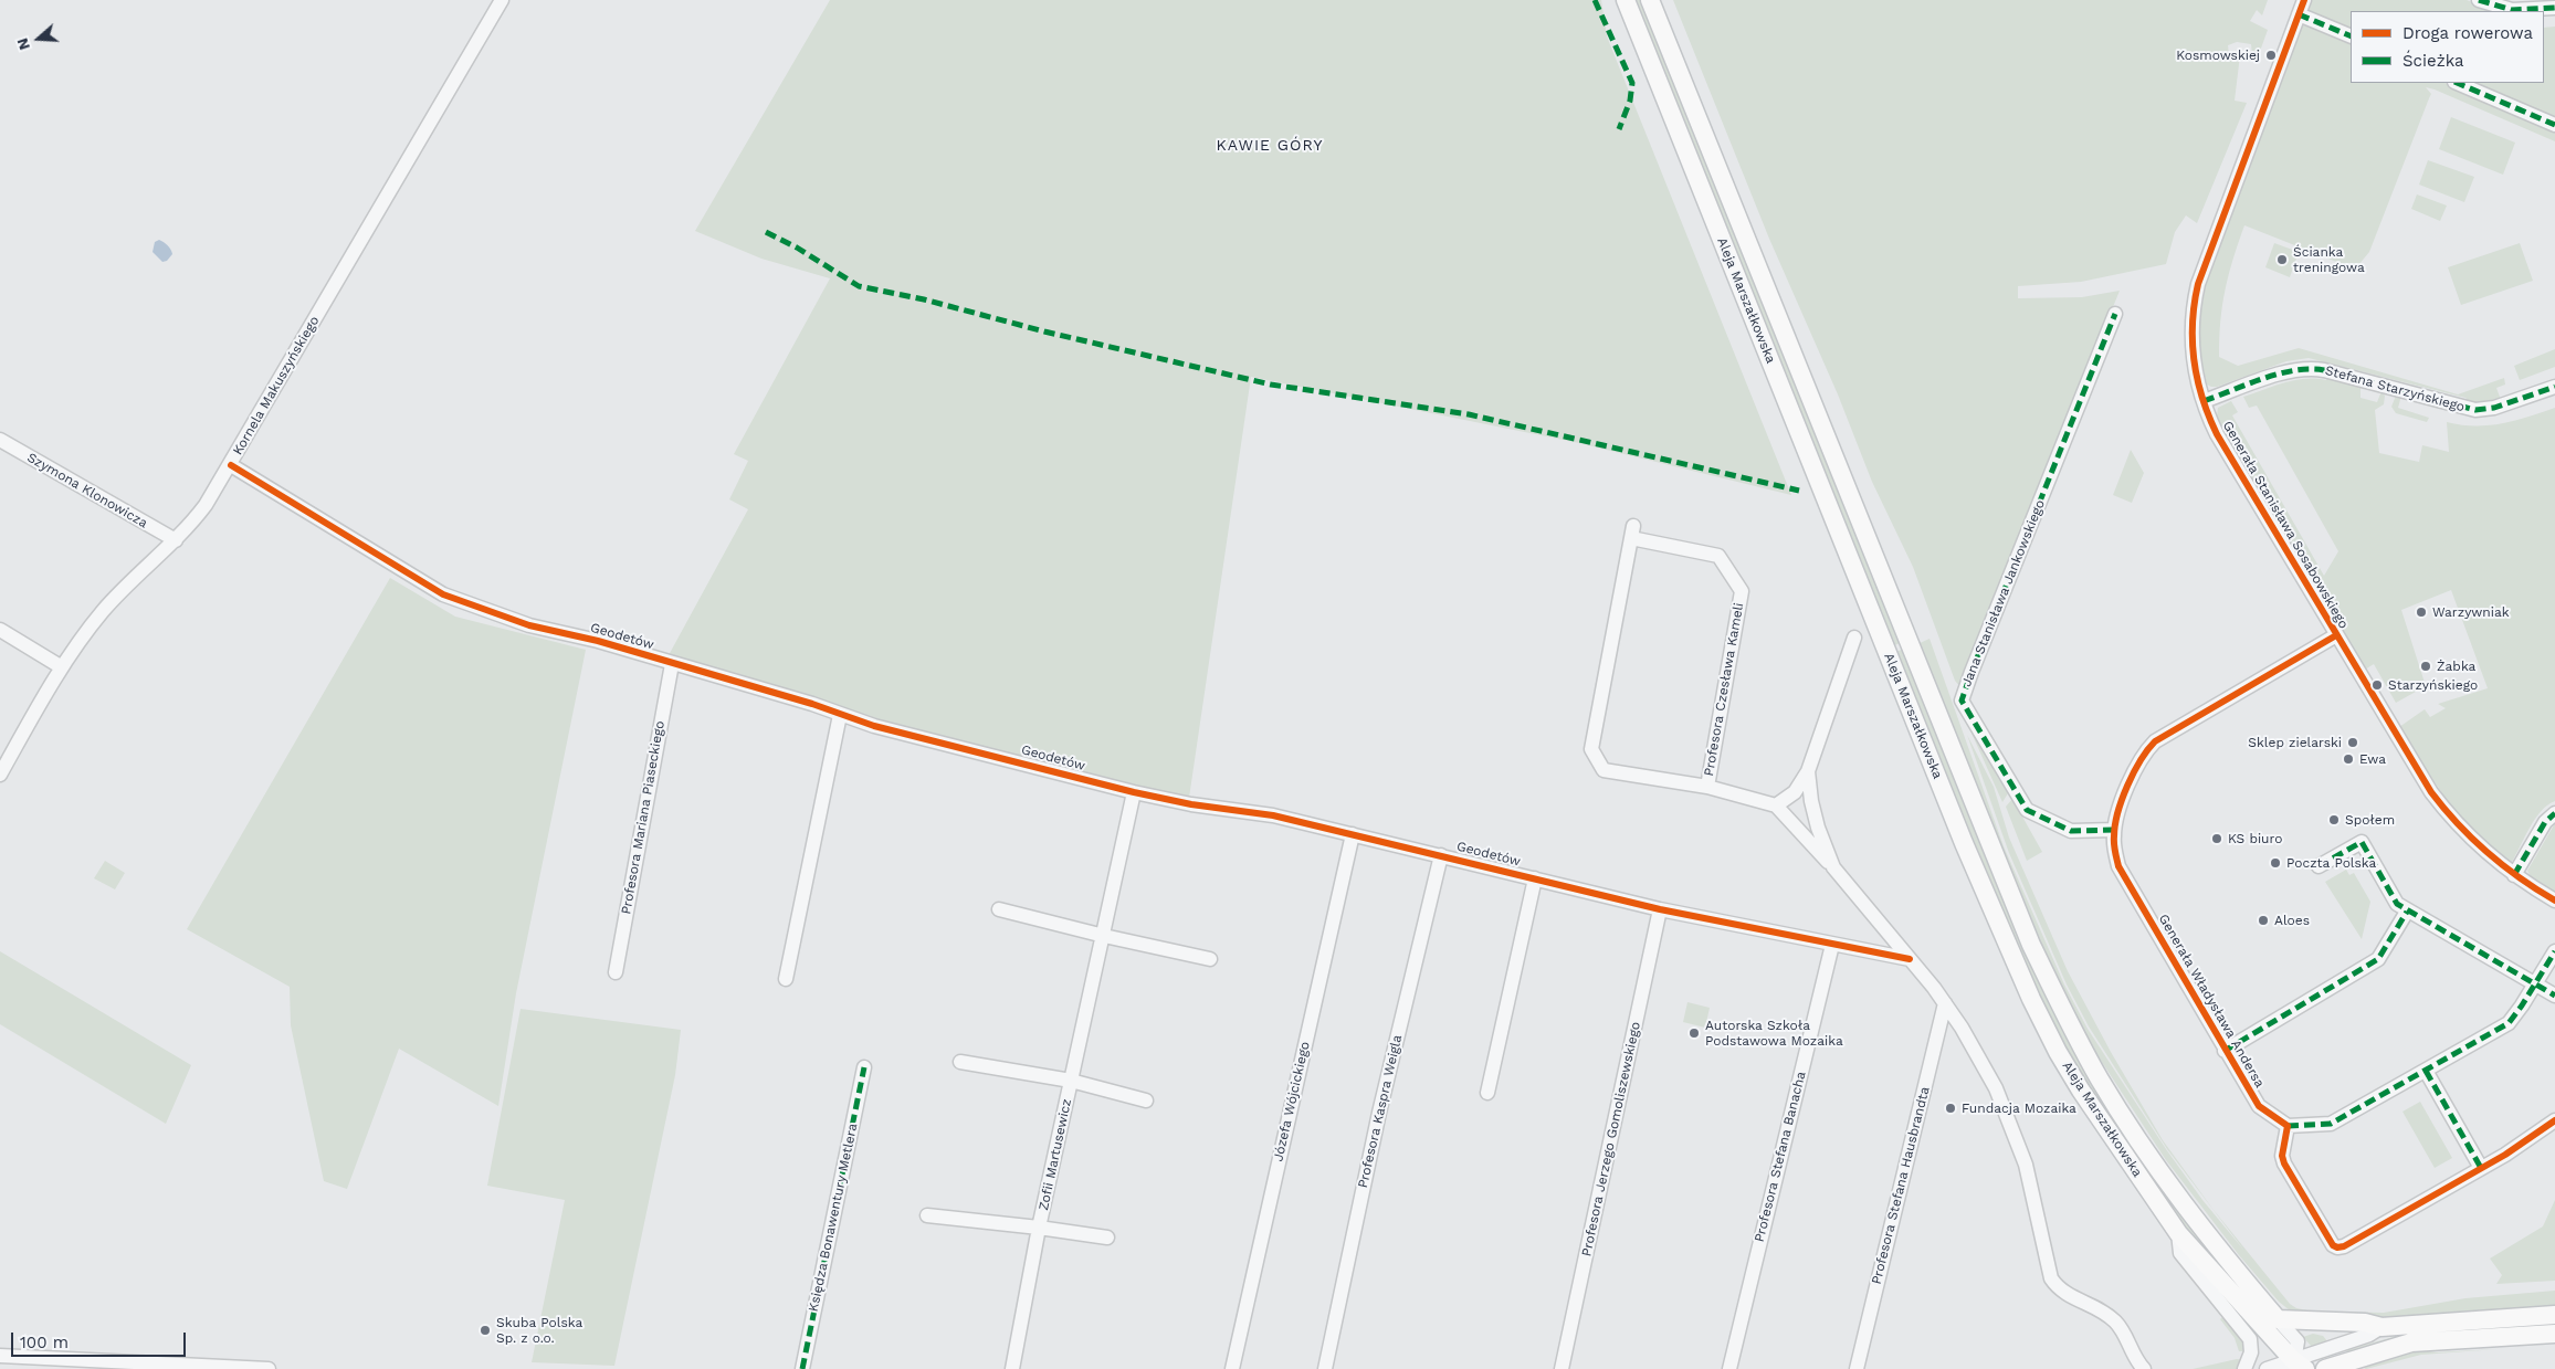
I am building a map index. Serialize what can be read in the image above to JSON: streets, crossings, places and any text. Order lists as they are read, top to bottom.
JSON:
{
  "streets": {
    "main road": ["Aleja Marszałkowska"],
    "street": [
      "Kornela Makuszyńskiego",
      "Stefana Starzyńskiego",
      "Szymona Klonowicza",
      "Generała Stanisława Sosabowskiego",
      "Jana Stanisława Jankowskiego",
      "Geodetów",
      "Profesora Czesława Kameli",
      "Profesora Mariana Piaseckiego",
      "Generała Władysława Andersa",
      "Józefa Wójcickiego",
      "Profesora Kaspra Weigla",
      "Profesora Jerzego Gomoliszewskiego",
      "Zofii Martusewicz",
      "Profesora Stefana Banacha",
      "Profesora Stefana Hausbrandta",
      "Księdza Bonawentury Metlera"
    ]
  },
  "crossings": [
    ["Kornela Makuszyńskiego", "Szymona Klonowicza"],
    ["Kornela Makuszyńskiego", "Geodetów"],
    ["Stefana Starzyńskiego", "Generała Stanisława Sosabowskiego"],
    ["Generała Stanisława Sosabowskiego", "Generała Władysława Andersa"],
    ["Jana Stanisława Jankowskiego", "Generała Władysława Andersa"],
    ["Geodetów", "Profesora Mariana Piaseckiego"],
    ["Geodetów", "Józefa Wójcickiego"],
    ["Geodetów", "Profesora Kaspra Weigla"],
    ["Geodetów", "Profesora Jerzego Gomoliszewskiego"],
    ["Geodetów", "Zofii Martusewicz"],
    ["Geodetów", "Profesora Stefana Banacha"]
  ],
  "districts": ["KAWIE GÓRY"],
  "places": [
    "Kosmowskiej",
    "Ścianka treningowa",
    "Warzywniak",
    "Żabka",
    "Starzyńskiego",
    "Sklep zielarski",
    "Ewa",
    "Społem",
    "KS biuro",
    "Poczta Polska",
    "Aloes",
    "Autorska Szkoła Podstawowa Mozaika",
    "Fundacja Mozaika",
    "Skuba Polska Sp. z o.o."
  ],
  "legend": ["Droga rowerowa", "Ścieżka"],
  "scale_bar": "100 m",
  "north": "left"
}
